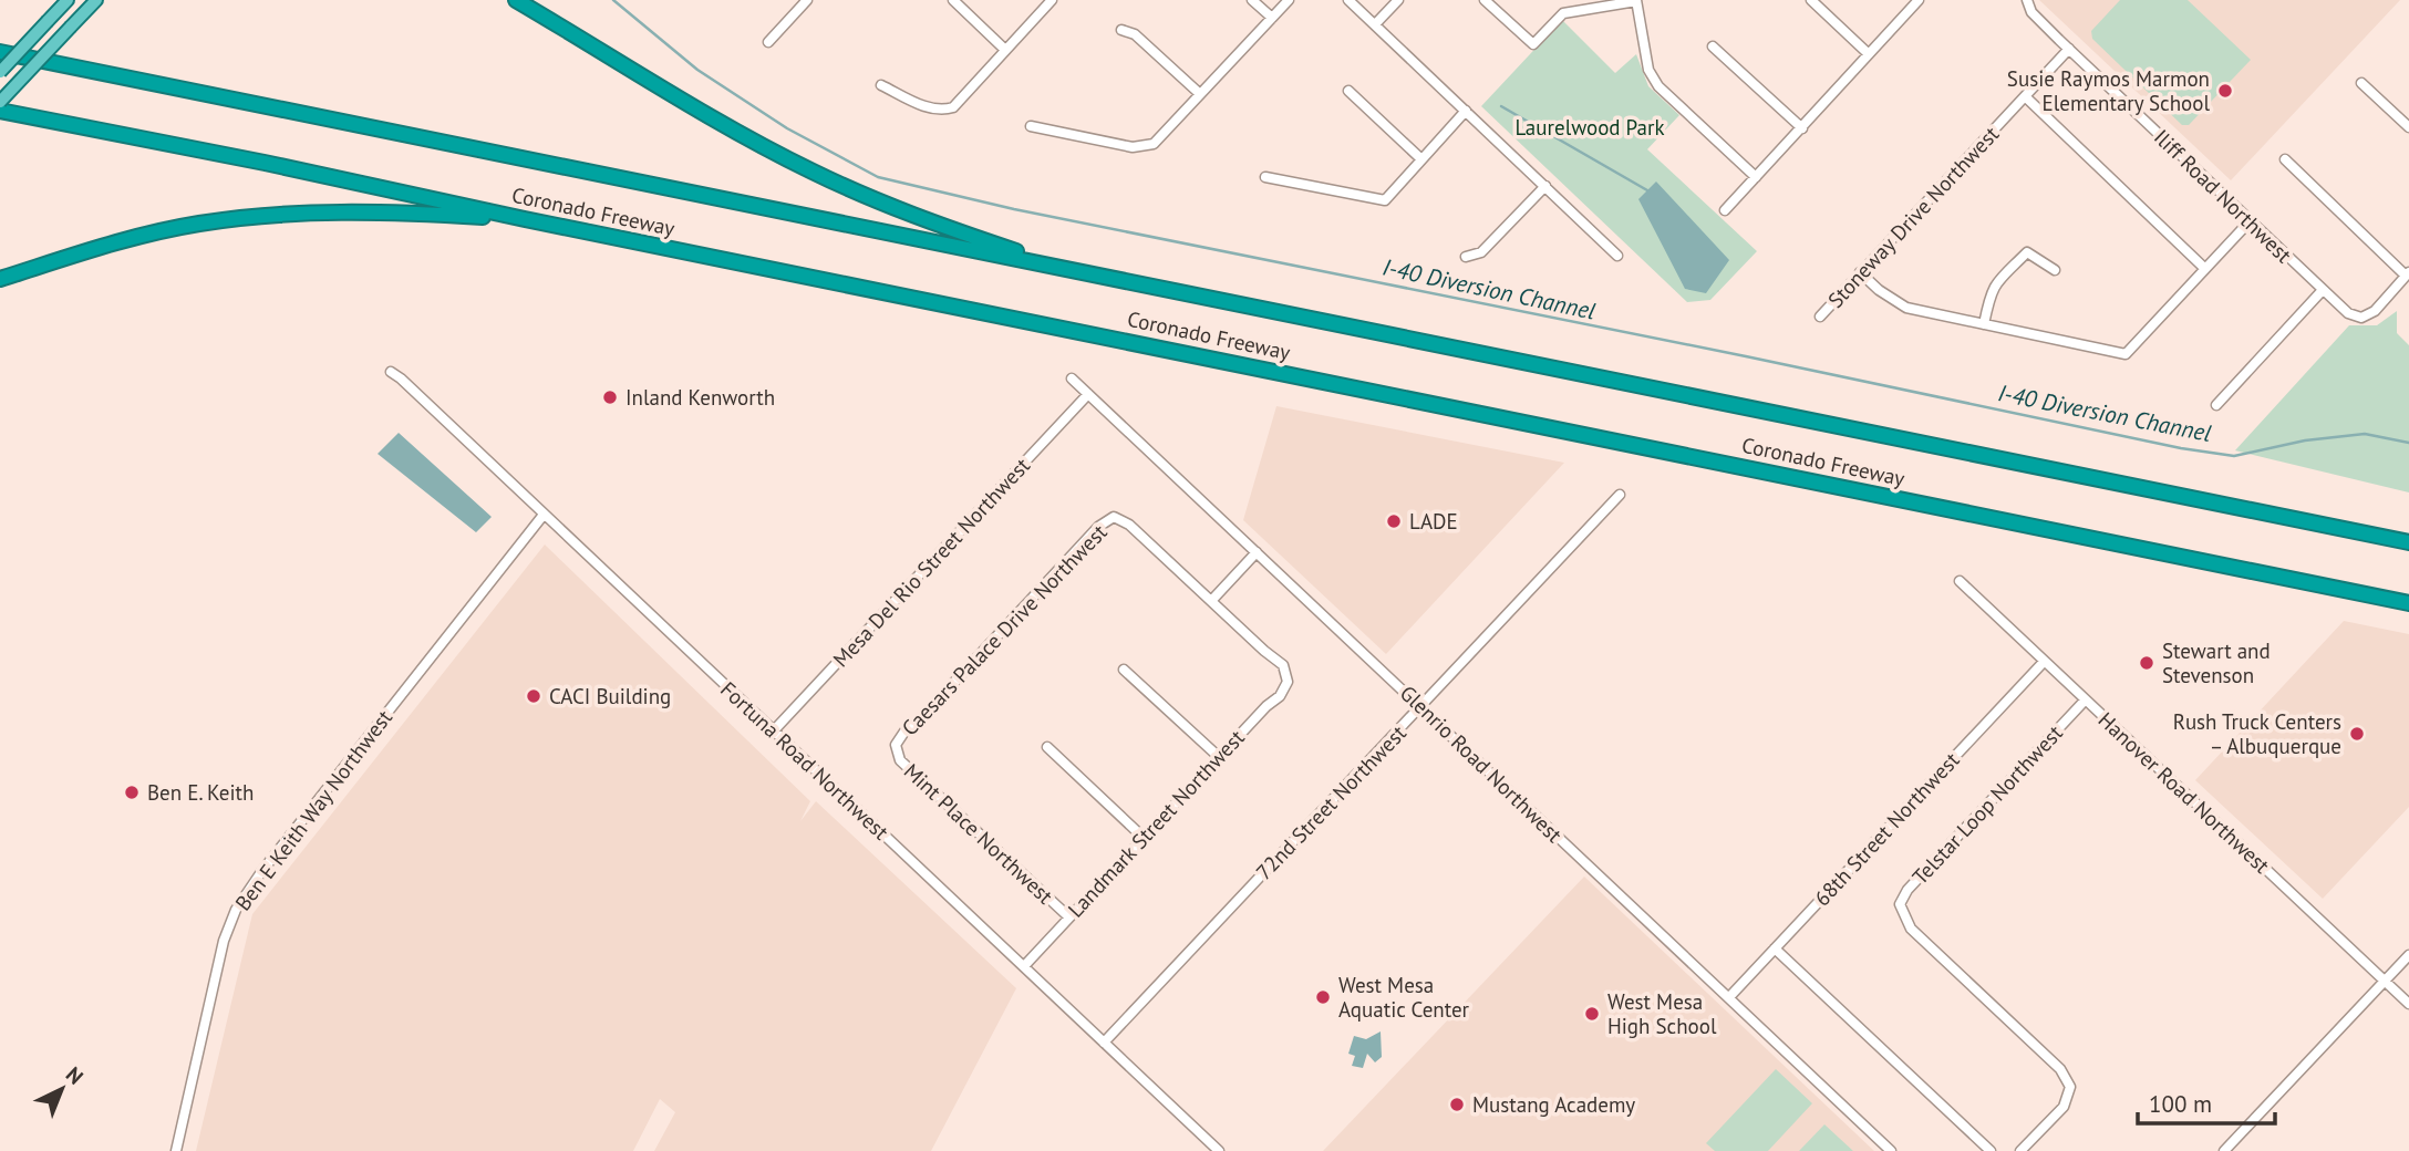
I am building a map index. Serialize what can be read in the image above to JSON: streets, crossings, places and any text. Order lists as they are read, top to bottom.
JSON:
{
  "streets": {
    "highway": ["Coronado Freeway"],
    "street": [
      "Iliff Road Northwest",
      "Stoneway Drive Northwest",
      "Mesa Del Rio Street Northwest",
      "Caesars Palace Drive Northwest",
      "Fortuna Road Northwest",
      "Glenrio Road Northwest",
      "Hanover Road Northwest",
      "72nd Street Northwest",
      "Telstar Loop Northwest",
      "Ben E Keith Way Northwest",
      "Landmark Street Northwest",
      "68th Street Northwest",
      "Mint Place Northwest"
    ]
  },
  "crossings": [
    ["Iliff Road Northwest", "Stoneway Drive Northwest"],
    ["Mesa Del Rio Street Northwest", "Fortuna Road Northwest"],
    ["Mesa Del Rio Street Northwest", "Glenrio Road Northwest"],
    ["Caesars Palace Drive Northwest", "Landmark Street Northwest"],
    ["Caesars Palace Drive Northwest", "Mint Place Northwest"],
    ["Fortuna Road Northwest", "72nd Street Northwest"],
    ["Fortuna Road Northwest", "Ben E Keith Way Northwest"],
    ["Fortuna Road Northwest", "Landmark Street Northwest"],
    ["Glenrio Road Northwest", "72nd Street Northwest"],
    ["Glenrio Road Northwest", "68th Street Northwest"],
    ["Hanover Road Northwest", "Telstar Loop Northwest"],
    ["Hanover Road Northwest", "68th Street Northwest"],
    ["Landmark Street Northwest", "Mint Place Northwest"]
  ],
  "water": ["I-40 Diversion Channel"],
  "parks": ["Laurelwood Park"],
  "places": [
    "Susie Raymos Marmon Elementary School",
    "Inland Kenworth",
    "LADE",
    "Stewart and Stevenson",
    "CACI Building",
    "Rush Truck Centers – Albuquerque",
    "Ben E. Keith",
    "West Mesa Aquatic Center",
    "West Mesa High School",
    "Mustang Academy"
  ],
  "scale_bar": "100 m",
  "north": "top right"
}
